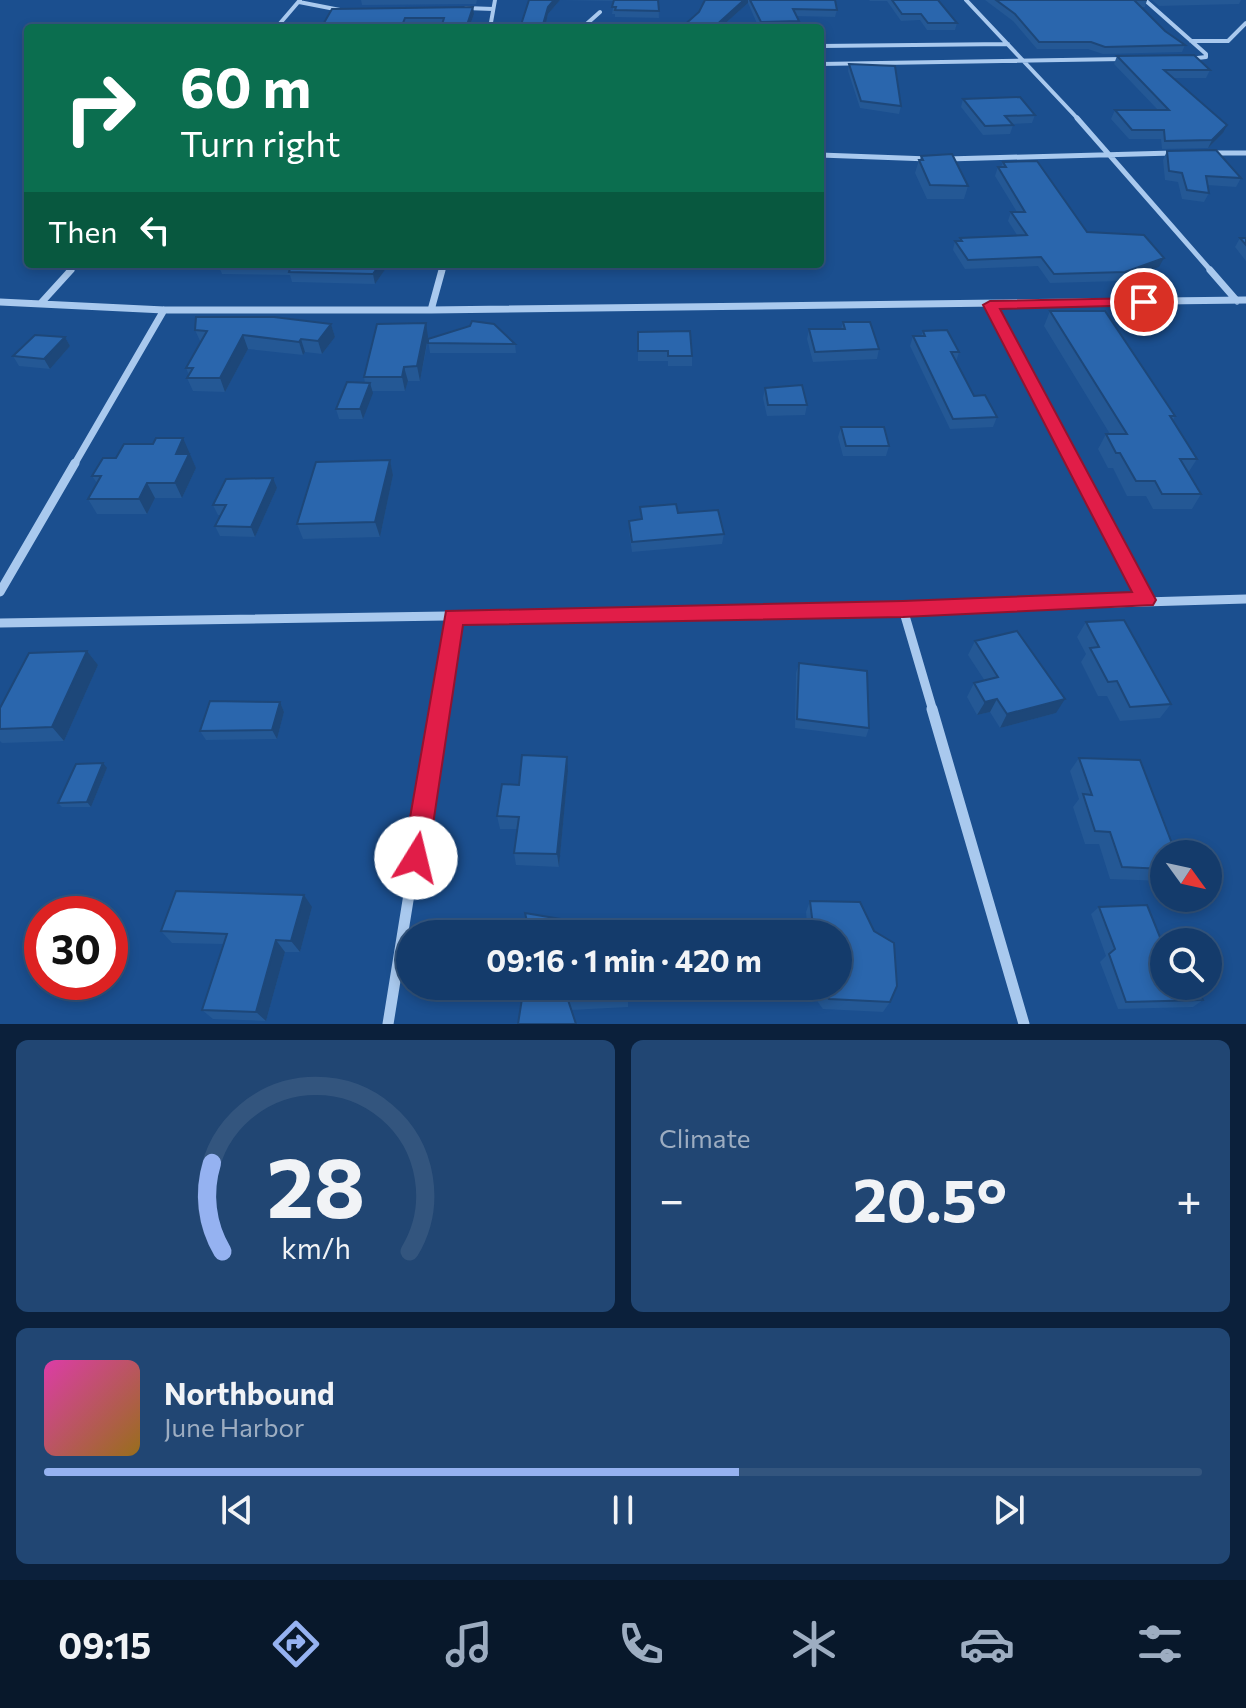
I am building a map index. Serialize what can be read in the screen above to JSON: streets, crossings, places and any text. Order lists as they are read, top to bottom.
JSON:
{
  "north": "bottom right",
  "page": {
    "turn": ["60 m", "Turn right"],
    "then": "Then",
    "limit": "30",
    "trip": "09:16 · 1 min · 420 m",
    "tile": "Climate",
    "heat": ["−", "20.5°", "+"],
    "song": ["Northbound", "June Harbor"],
    "tabs": "09:15",
    "gauge": ["28", "km/h"]
  }
}
